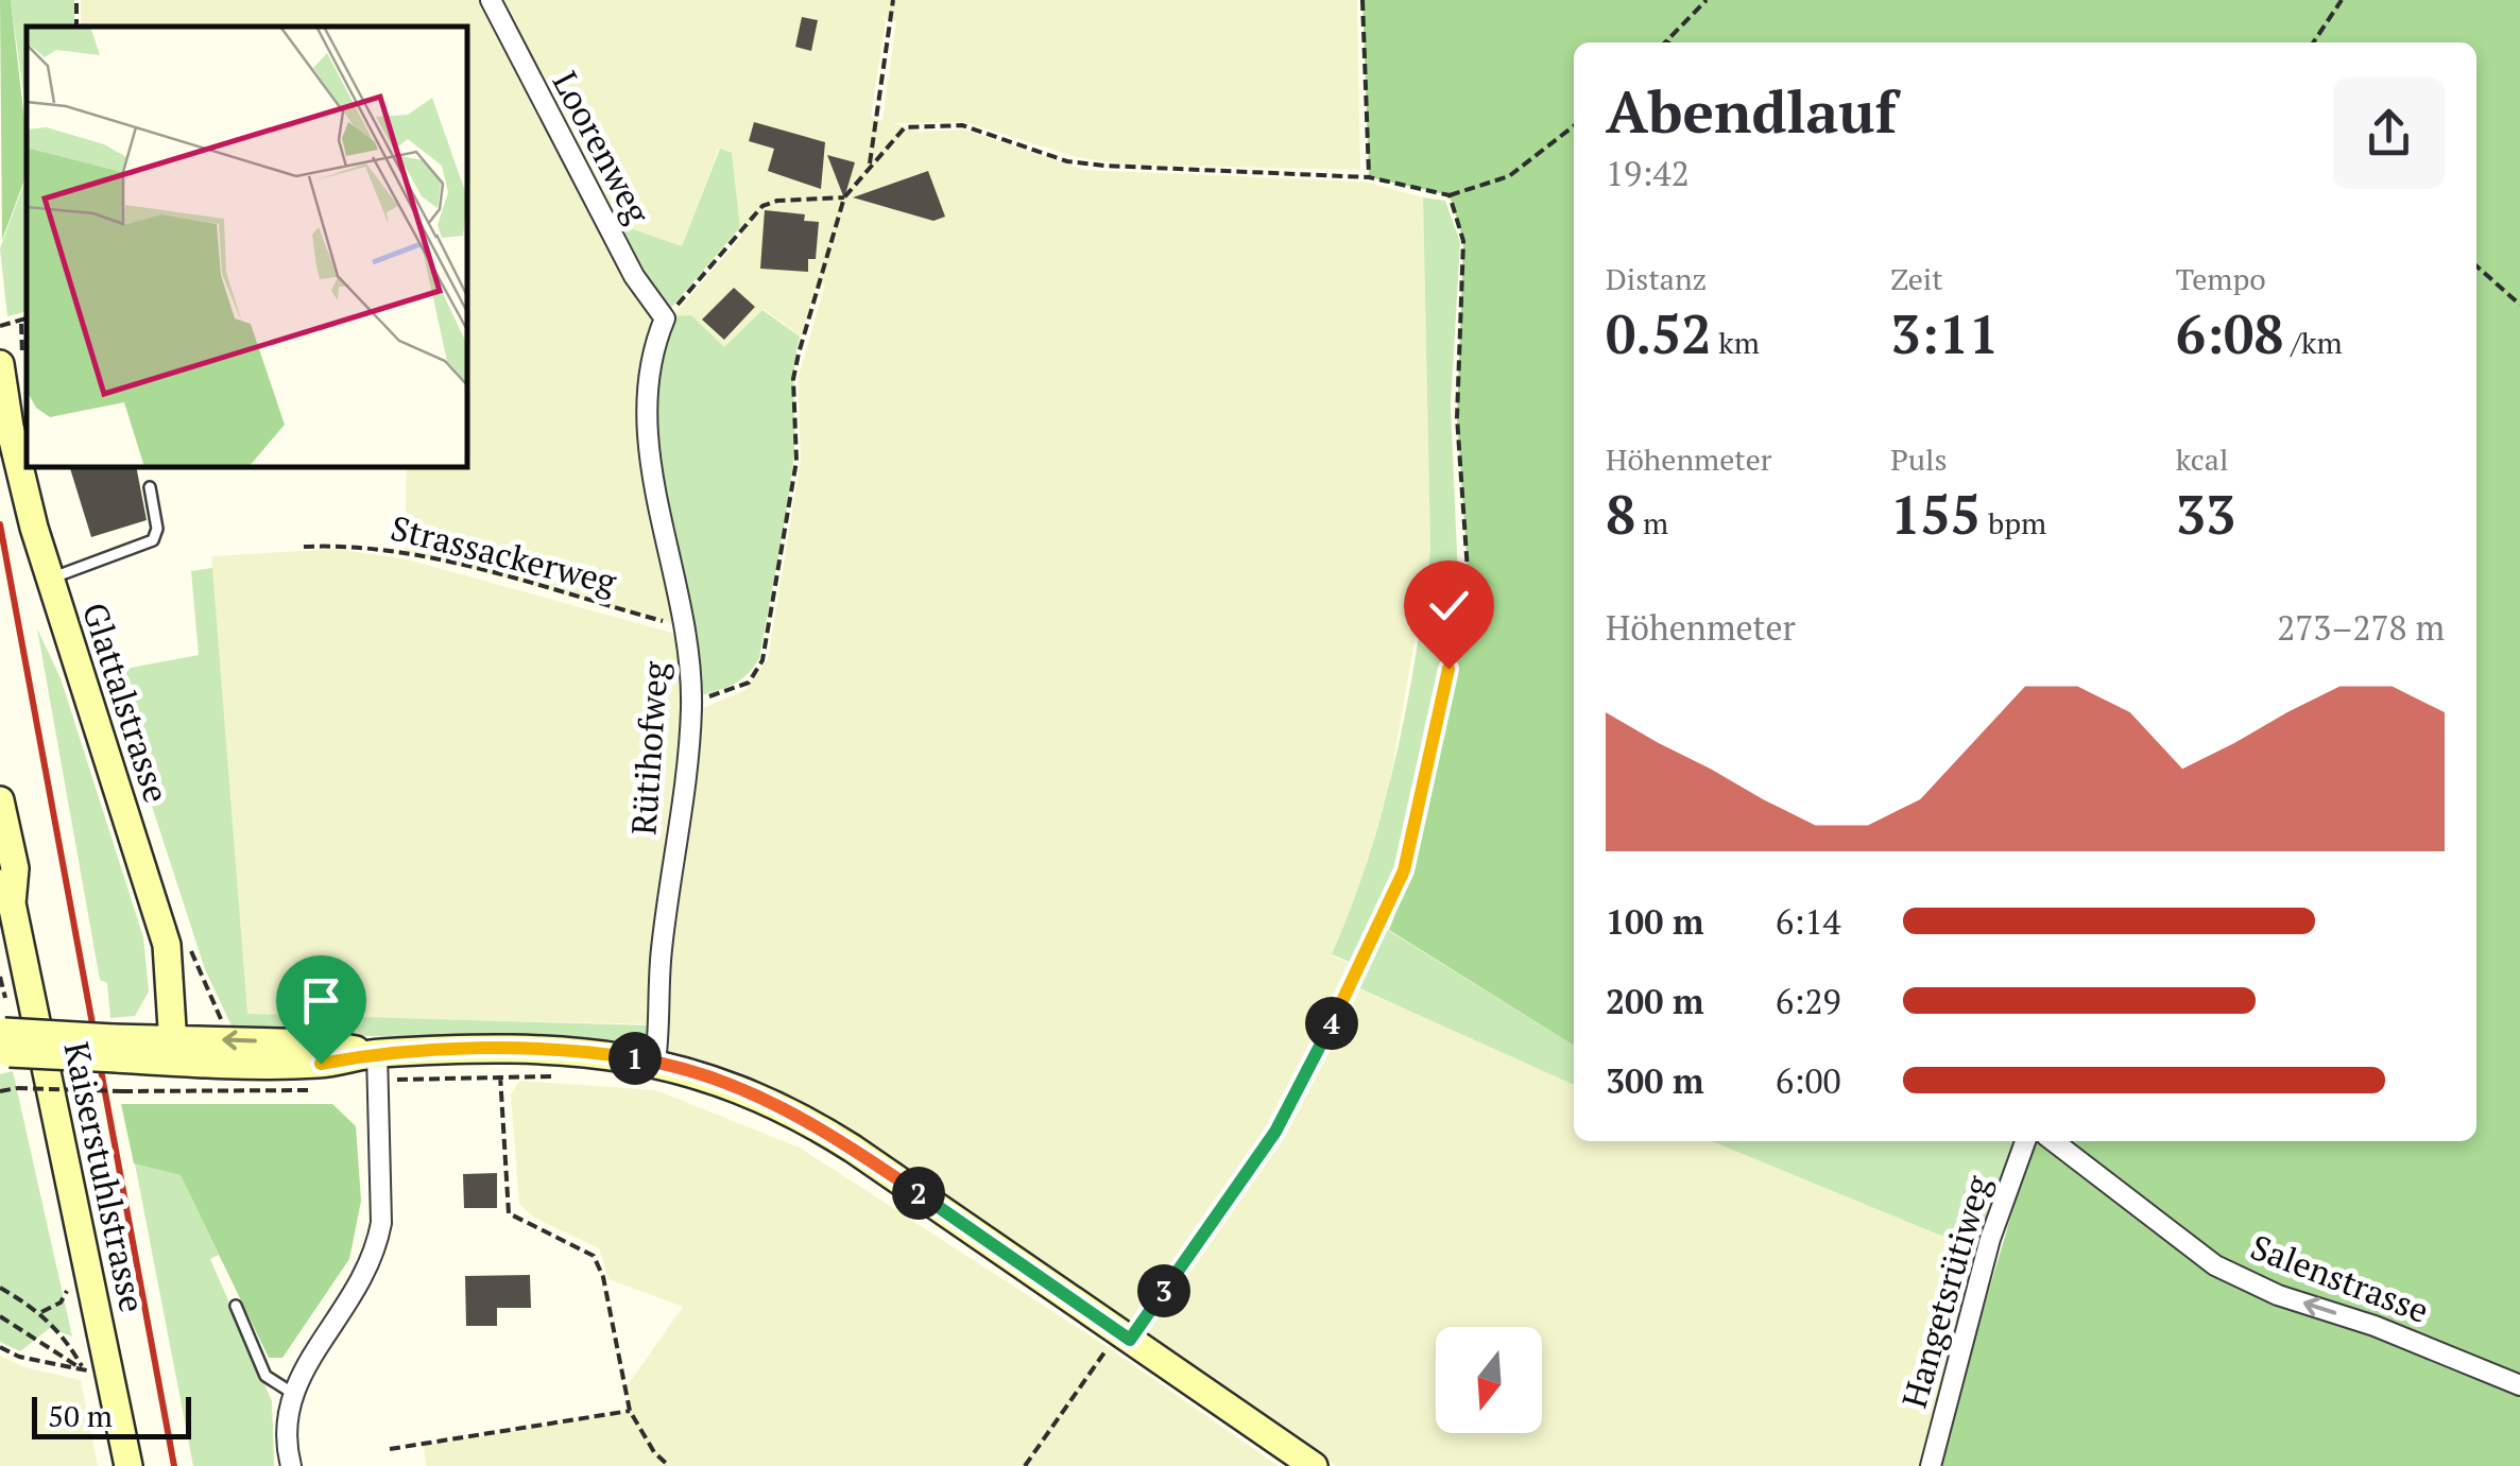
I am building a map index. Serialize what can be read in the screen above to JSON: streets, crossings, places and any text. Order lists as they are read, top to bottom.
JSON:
{
  "streets": {
    "street": [
      "Loorenweg",
      "Glattalstrasse",
      "Rütihofweg",
      "Kaiserstuhlstrasse",
      "Salenstrasse",
      "Hangetsrütiweg"
    ],
    "path": ["Strassackerweg"]
  },
  "crossings": [
    ["Loorenweg", "Rütihofweg"],
    ["Strassackerweg", "Rütihofweg"]
  ],
  "one_way": ["Salenstrasse"],
  "scale_bar": "50 m",
  "north": "bottom",
  "page": {
    "heading": ["Abendlauf", "19:42"],
    "stats": [
      ["Distanz", "0.52 km"],
      ["Zeit", "3:11"],
      ["Tempo", "6:08 /km"],
      ["Höhenmeter", "8 m"],
      ["Puls", "155 bpm"],
      ["kcal", "33"]
    ],
    "chart": ["Höhenmeter", "273–278 m"],
    "list": [
      {
        "name": "100 m",
        "note": "6:14"
      },
      {
        "name": "200 m",
        "note": "6:29"
      },
      {
        "name": "300 m",
        "note": "6:00"
      }
    ],
    "pins": [
      "4",
      "1",
      "2",
      "3"
    ],
    "scale": "50 m"
  }
}
